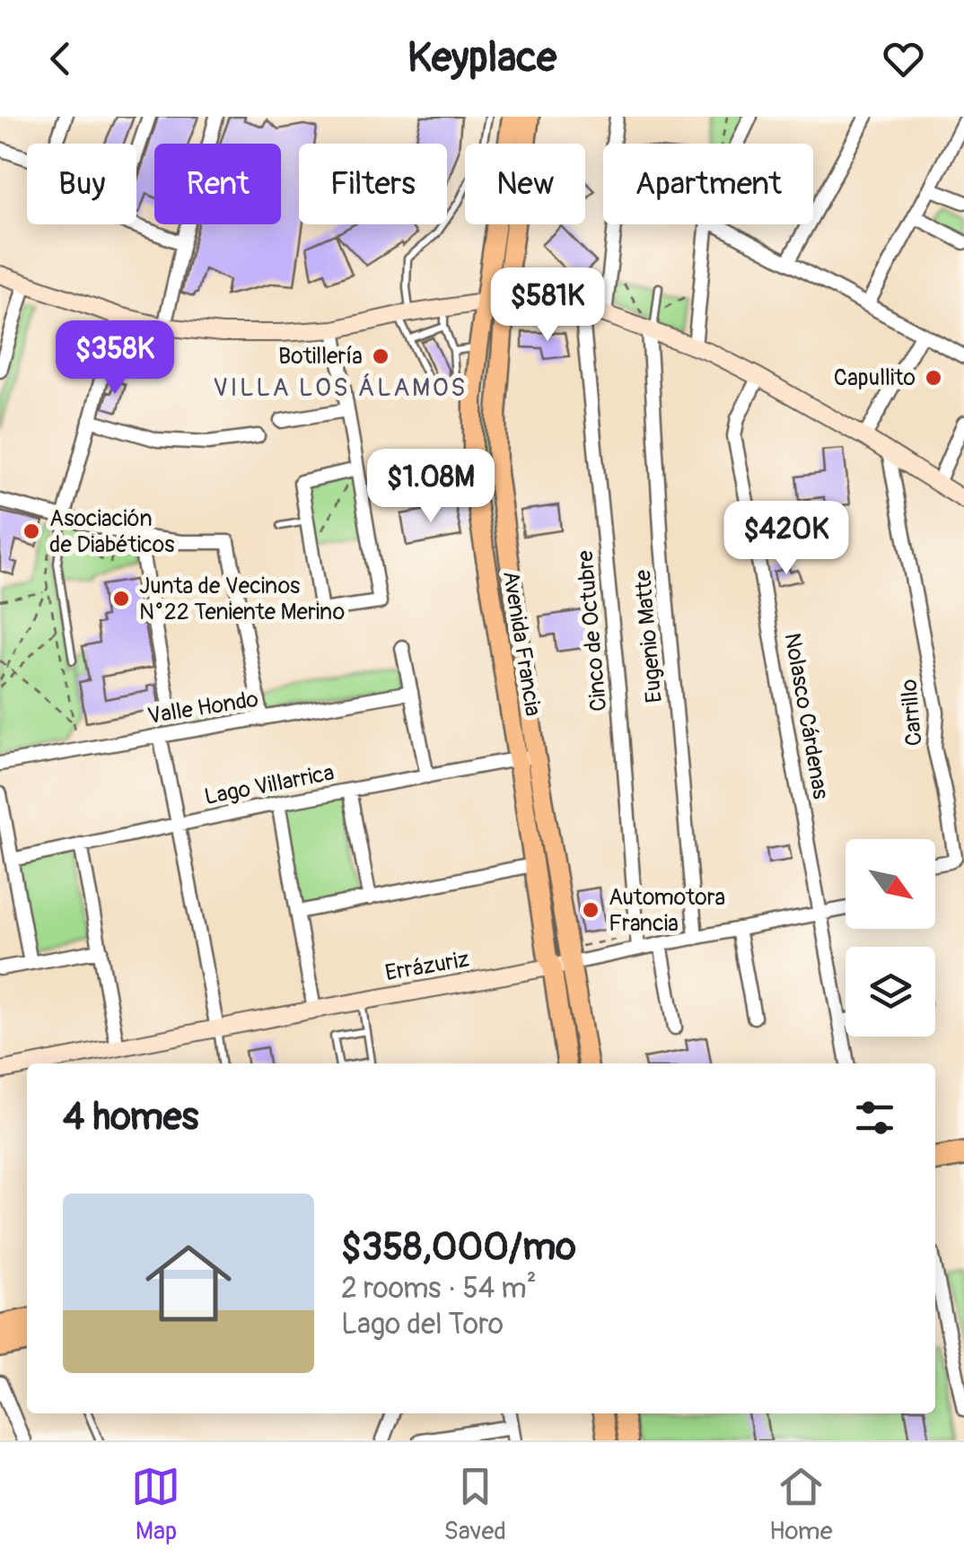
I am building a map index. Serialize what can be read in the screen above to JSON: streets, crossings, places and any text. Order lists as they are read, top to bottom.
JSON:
{
  "streets": {
    "main road": ["Avenida Francia", "Errázuriz"],
    "street": [
      "Cinco de Octubre",
      "Eugenio Matte",
      "Valle Hondo",
      "Carrillo",
      "Nolasco Cárdenas",
      "Lago Villarrica"
    ]
  },
  "crossings": [
    ["Cinco de Octubre", "Errázuriz"],
    ["Eugenio Matte", "Errázuriz"],
    ["Avenida Francia", "Lago Villarrica"],
    ["Avenida Francia", "Errázuriz"],
    ["Nolasco Cárdenas", "Errázuriz"]
  ],
  "districts": ["VILLA LOS ÁLAMOS"],
  "places": [
    "Botillería",
    "Capullito",
    "Asociación de Diabéticos",
    "Junta de Vecinos N°22 Teniente Merino",
    "Automotora Francia"
  ],
  "north": "bottom right",
  "page": {
    "header": "Keyplace",
    "chip": [
      "Buy",
      "Rent",
      "Filters",
      "New",
      "Apartment"
    ],
    "price": [
      "$581K",
      "$358K",
      "$1.08M",
      "$420K"
    ],
    "heading": "4 homes",
    "list": [
      {
        "name": "$358,000/mo",
        "note": "2 rooms · 54 m² · Lago del Toro"
      }
    ],
    "tabs": ["Map", "Saved", "Home"]
  }
}
